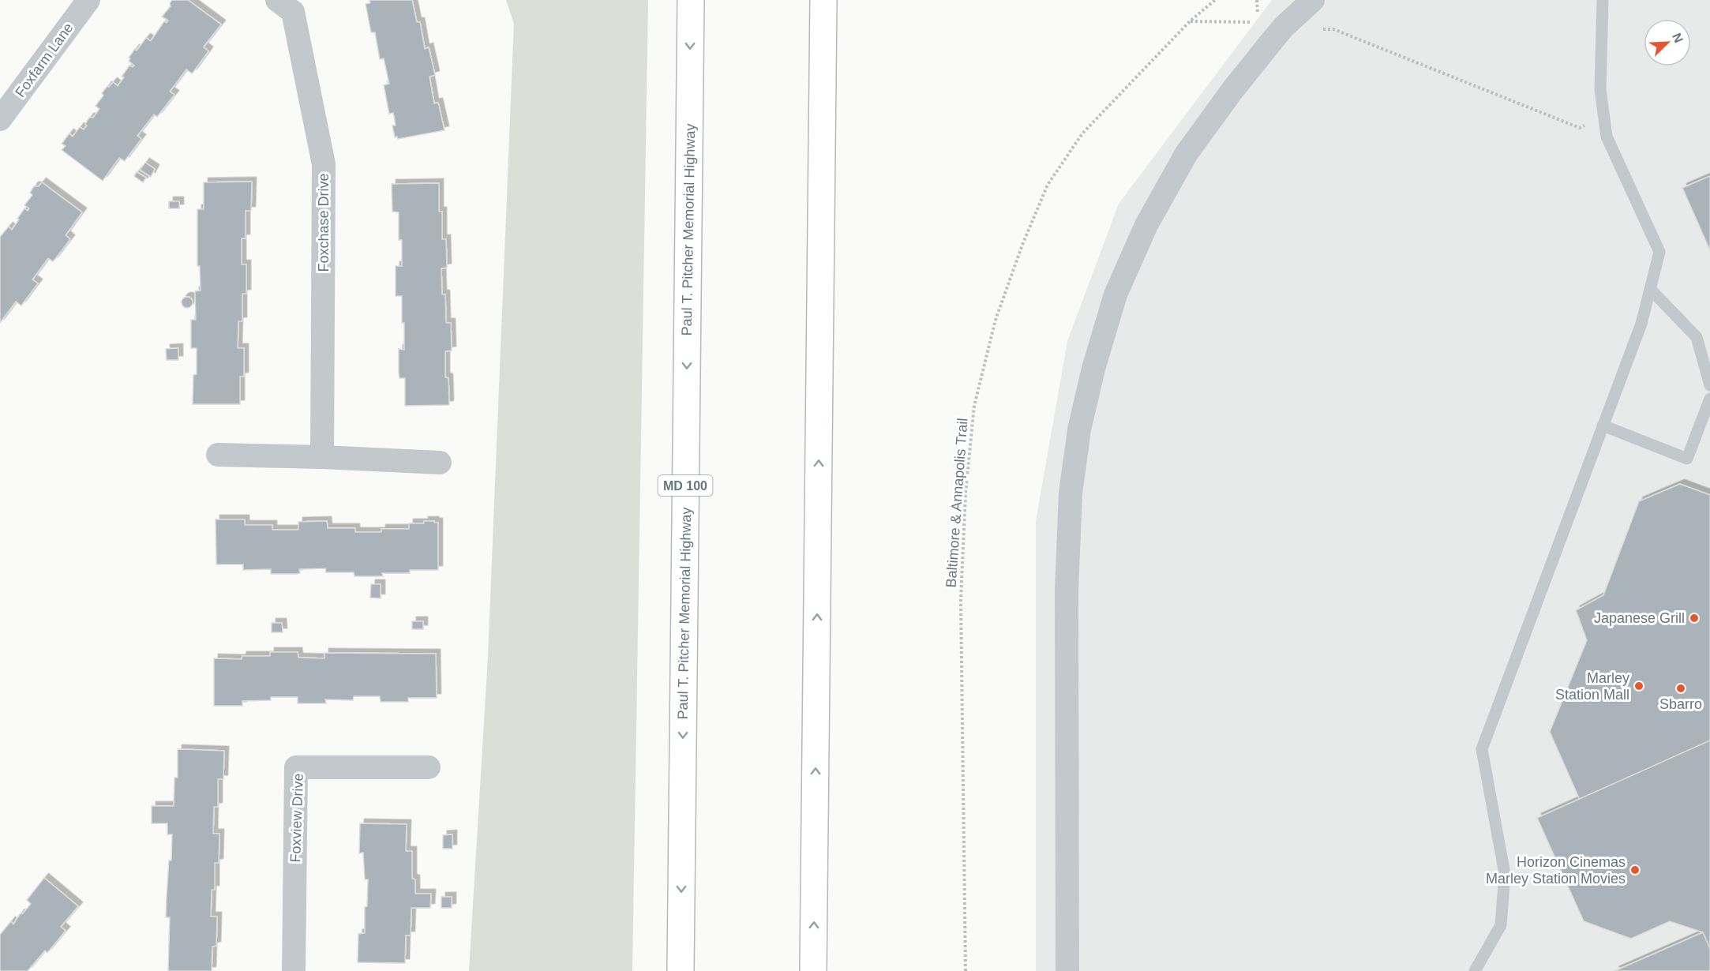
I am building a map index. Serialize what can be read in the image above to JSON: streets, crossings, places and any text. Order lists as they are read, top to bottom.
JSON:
{
  "streets": {
    "highway": ["Paul T. Pitcher Memorial Highway", "MD 100"],
    "street": ["Foxfarm Lane", "Foxchase Drive", "Foxview Drive"],
    "path": ["Baltimore & Annapolis Trail"]
  },
  "places": [
    "Japanese Grill",
    "Marley Station Mall",
    "Sbarro",
    "Horizon Cinemas Marley Station Movies"
  ],
  "north": "top right"
}
